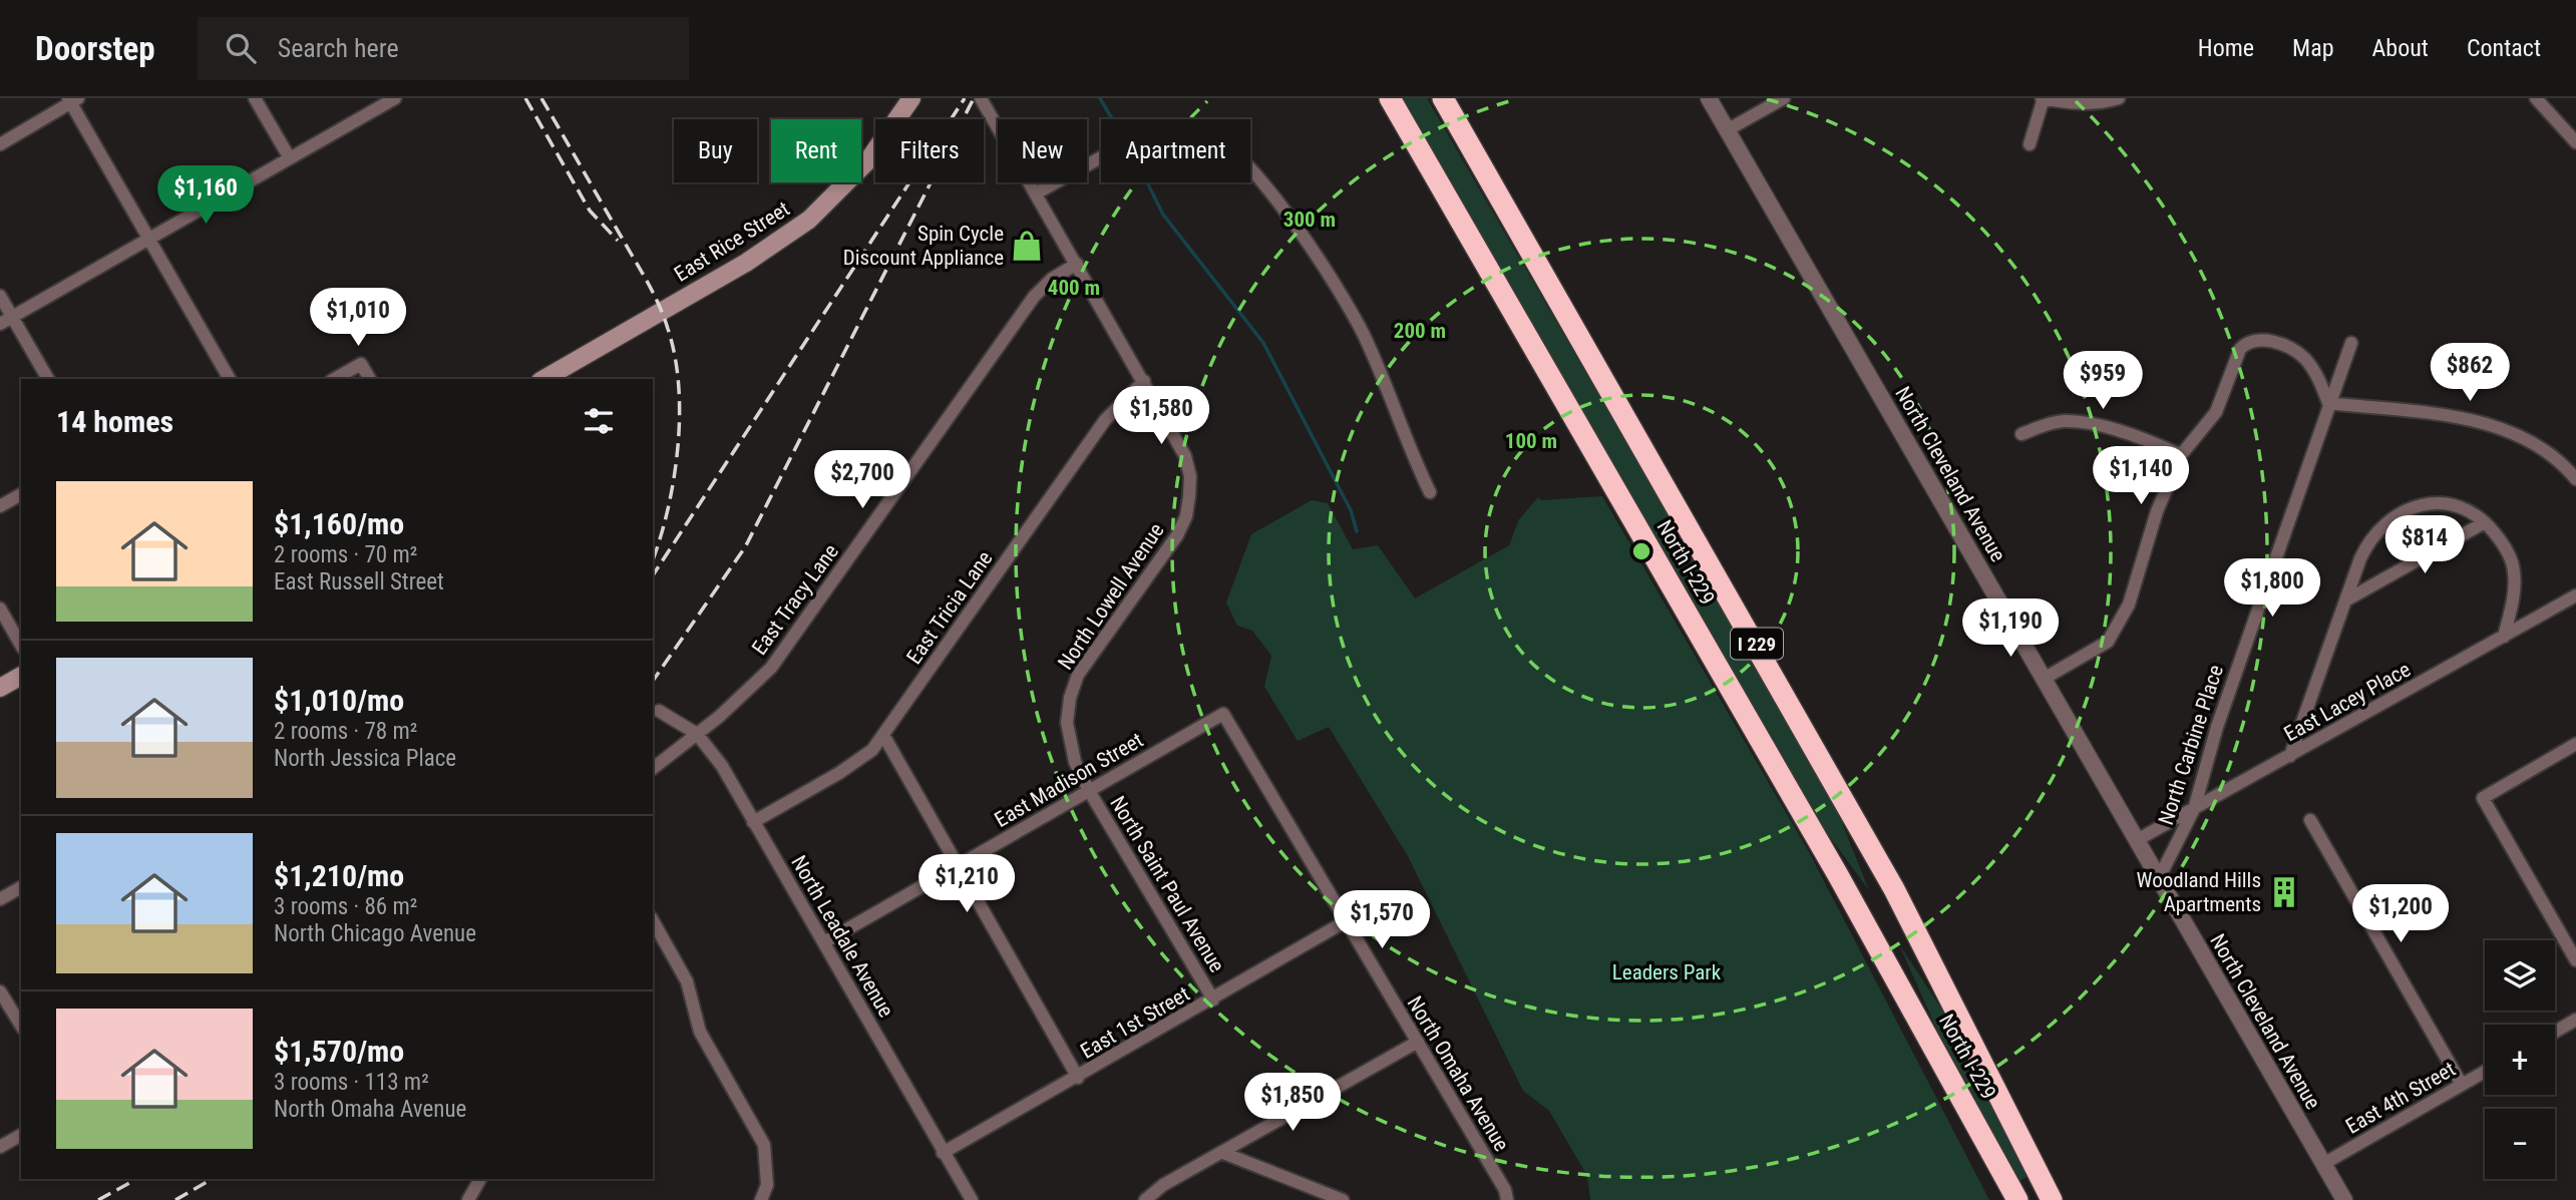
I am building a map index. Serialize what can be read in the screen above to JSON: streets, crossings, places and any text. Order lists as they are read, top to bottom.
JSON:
{
  "streets": {
    "highway": ["North I-229", "I 229"],
    "main road": ["East Rice Street"],
    "street": [
      "North Cleveland Avenue",
      "North Lowell Avenue",
      "East Tracy Lane",
      "East Tricia Lane",
      "East Lacey Place",
      "North Carbine Place",
      "East Madison Street",
      "North Saint Paul Avenue",
      "North Leadale Avenue",
      "East 1st Street",
      "North Omaha Avenue",
      "East 4th Street"
    ]
  },
  "crossings": [
    ["North Cleveland Avenue", "East Lacey Place"],
    ["North Cleveland Avenue", "North Carbine Place"],
    ["North Cleveland Avenue", "East 4th Street"],
    ["North Lowell Avenue", "East Tracy Lane"],
    ["North Lowell Avenue", "East Tricia Lane"],
    ["North Lowell Avenue", "East Madison Street"],
    ["North Lowell Avenue", "North Saint Paul Avenue"],
    ["East Tracy Lane", "North Leadale Avenue"],
    ["East Tricia Lane", "North Leadale Avenue"],
    ["East Lacey Place", "North Carbine Place"],
    ["East Madison Street", "North Saint Paul Avenue"],
    ["East Madison Street", "North Leadale Avenue"],
    ["East Madison Street", "North Omaha Avenue"],
    ["North Saint Paul Avenue", "East 1st Street"],
    ["North Leadale Avenue", "East 1st Street"],
    ["East 1st Street", "North Omaha Avenue"]
  ],
  "parks": ["Leaders Park"],
  "places": {
    "shop": ["Spin Cycle Discount Appliance"],
    "building": ["Woodland Hills Apartments"]
  },
  "page": {
    "header": "Doorstep",
    "search": "Search here",
    "nav": [
      "Home",
      "Map",
      "About",
      "Contact"
    ],
    "chip": [
      "Buy",
      "Rent",
      "Filters",
      "New",
      "Apartment"
    ],
    "price": [
      "$1,160",
      "$1,010",
      "$862",
      "$959",
      "$1,580",
      "$1,140",
      "$2,700",
      "$814",
      "$1,800",
      "$1,190",
      "$1,210",
      "$1,200",
      "$1,570",
      "$1,850"
    ],
    "heading": "14 homes",
    "list": [
      {
        "name": "$1,160/mo",
        "note": "2 rooms · 70 m² · East Russell Street"
      },
      {
        "name": "$1,010/mo",
        "note": "2 rooms · 78 m² · North Jessica Place"
      },
      {
        "name": "$1,210/mo",
        "note": "3 rooms · 86 m² · North Chicago Avenue"
      },
      {
        "name": "$1,570/mo",
        "note": "3 rooms · 113 m² · North Omaha Avenue"
      }
    ],
    "map_buttons": ["+", "−"]
  },
  "rings": [
    "300 m",
    "400 m",
    "200 m",
    "100 m"
  ]
}
